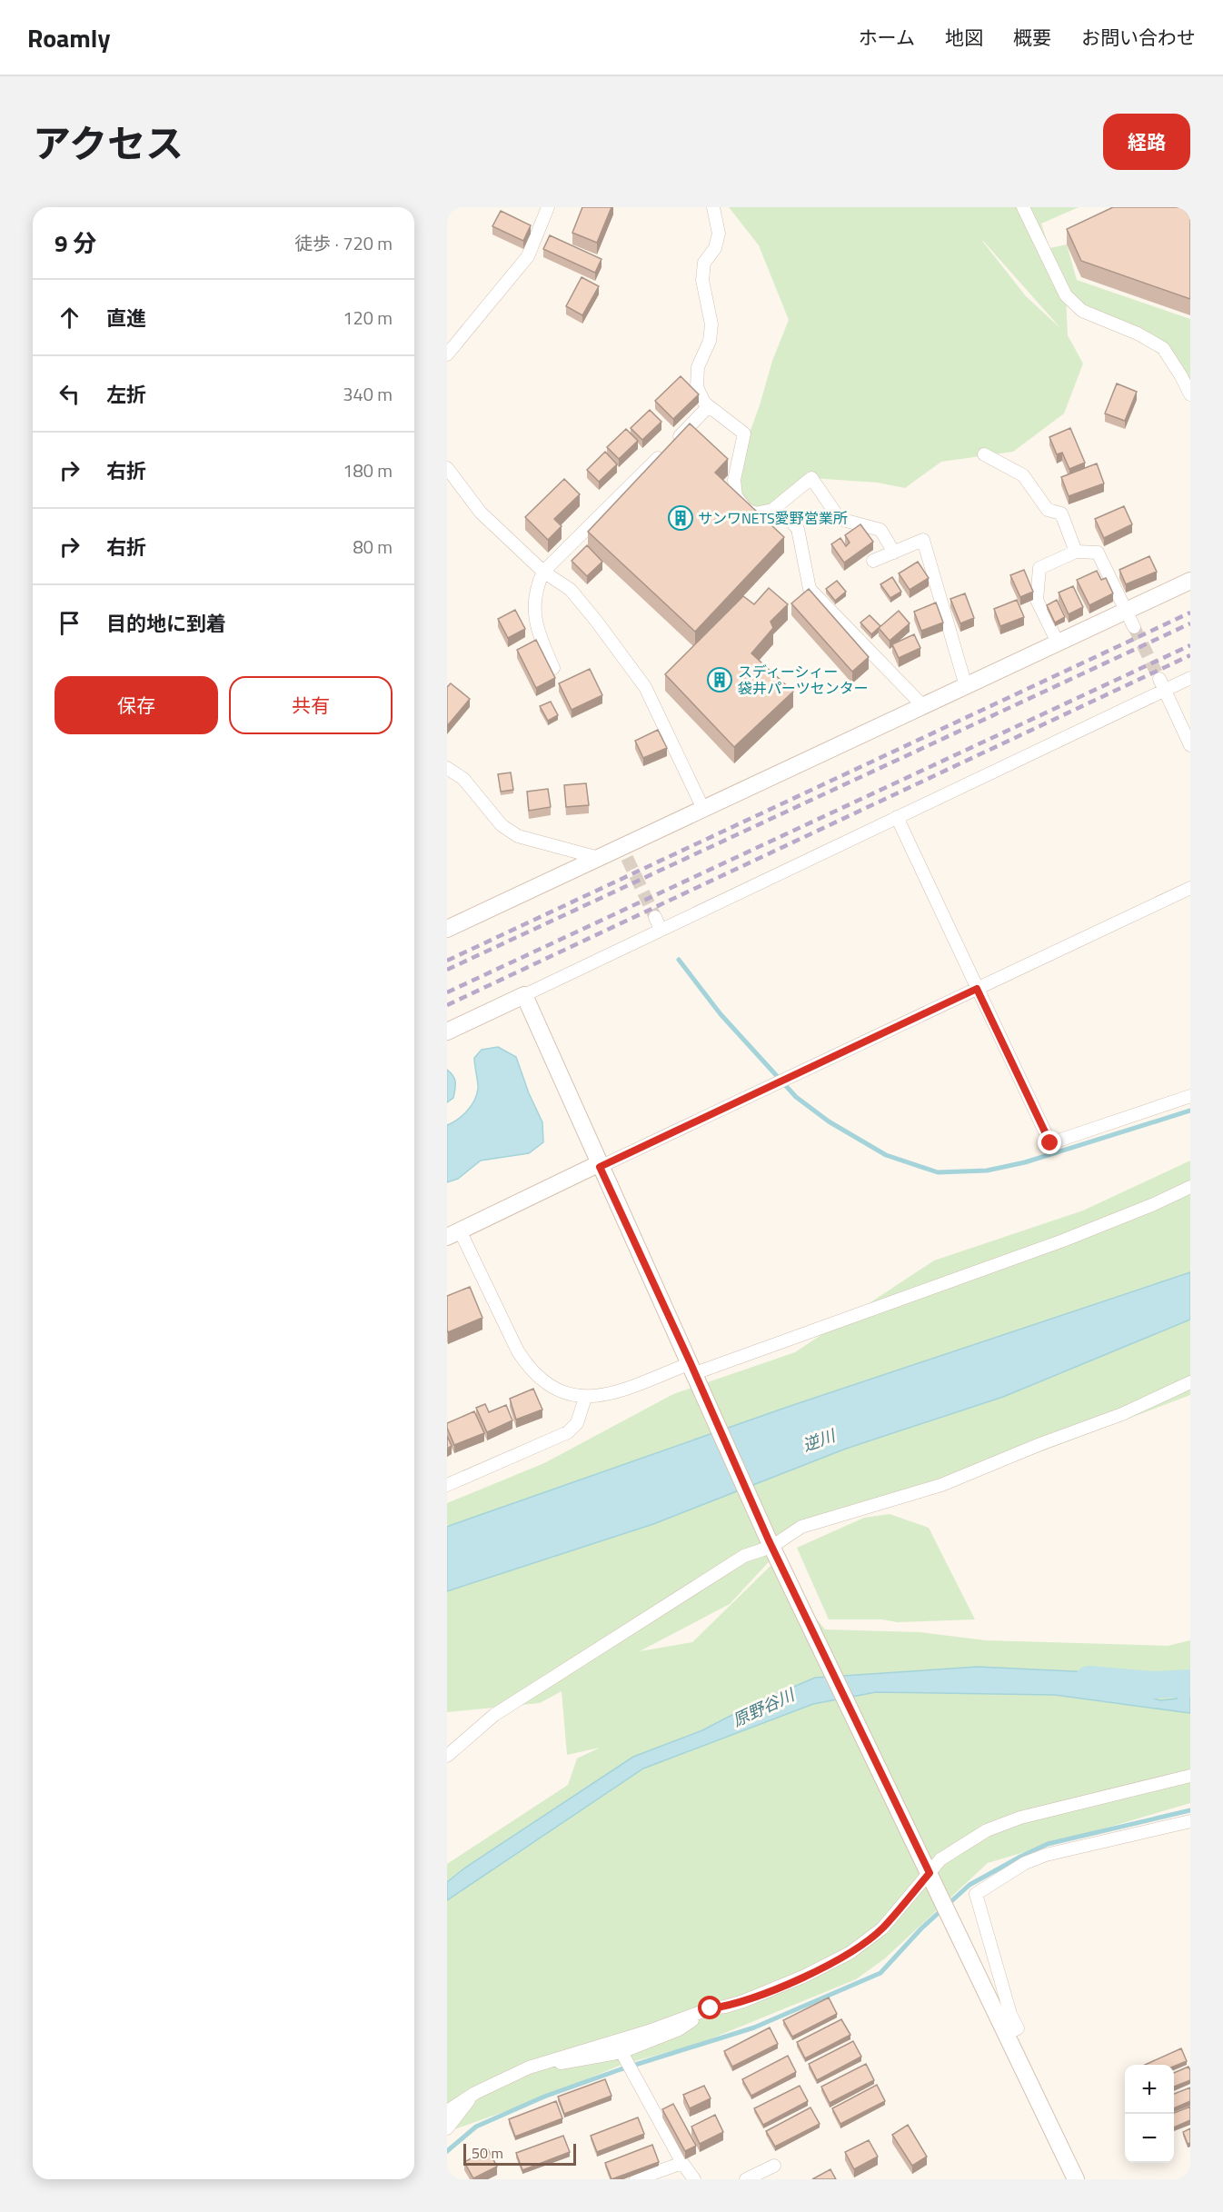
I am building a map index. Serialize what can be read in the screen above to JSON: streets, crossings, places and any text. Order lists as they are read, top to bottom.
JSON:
{
  "water": ["逆川", "原野谷川"],
  "places": {
    "building": ["サンワNETS愛野営業所", "スディーシィー 袋井パーツセンター"]
  },
  "scale_bar": "50 m",
  "page": {
    "header": "Roamly",
    "nav": [
      "ホーム",
      "地図",
      "概要",
      "お問い合わせ"
    ],
    "title": "アクセス",
    "buttons": [
      "経路",
      ["保存", "共有"]
    ],
    "heading": ["9 分", "徒歩 · 720 m"],
    "list": [
      ["直進", "120 m"],
      ["左折", "340 m"],
      ["右折", "180 m"],
      ["右折", "80 m"],
      "目的地に到着"
    ],
    "map_buttons": ["+", "−"],
    "scale": "50 m"
  }
}
